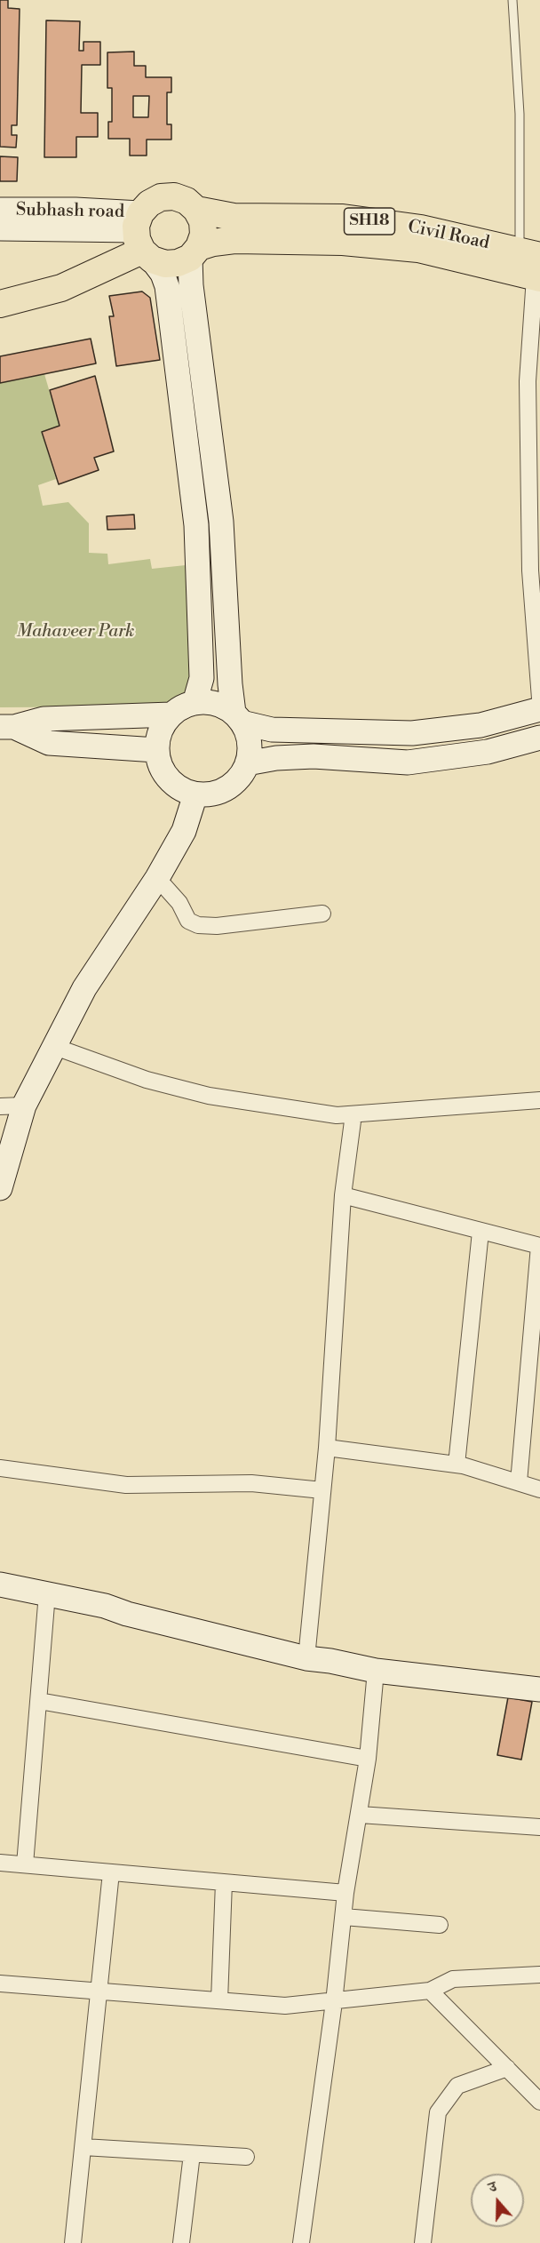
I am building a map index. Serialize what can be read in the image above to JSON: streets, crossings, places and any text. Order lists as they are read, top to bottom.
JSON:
{
  "streets": {
    "main road": ["SH18", "Civil Road"],
    "street": ["Subhash road"]
  },
  "crossings": [
    ["Subhash road", "SH18"],
    ["Subhash road", "Civil Road"],
    ["SH18", "Civil Road"]
  ],
  "parks": ["Mahaveer Park"],
  "north": "top"
}
